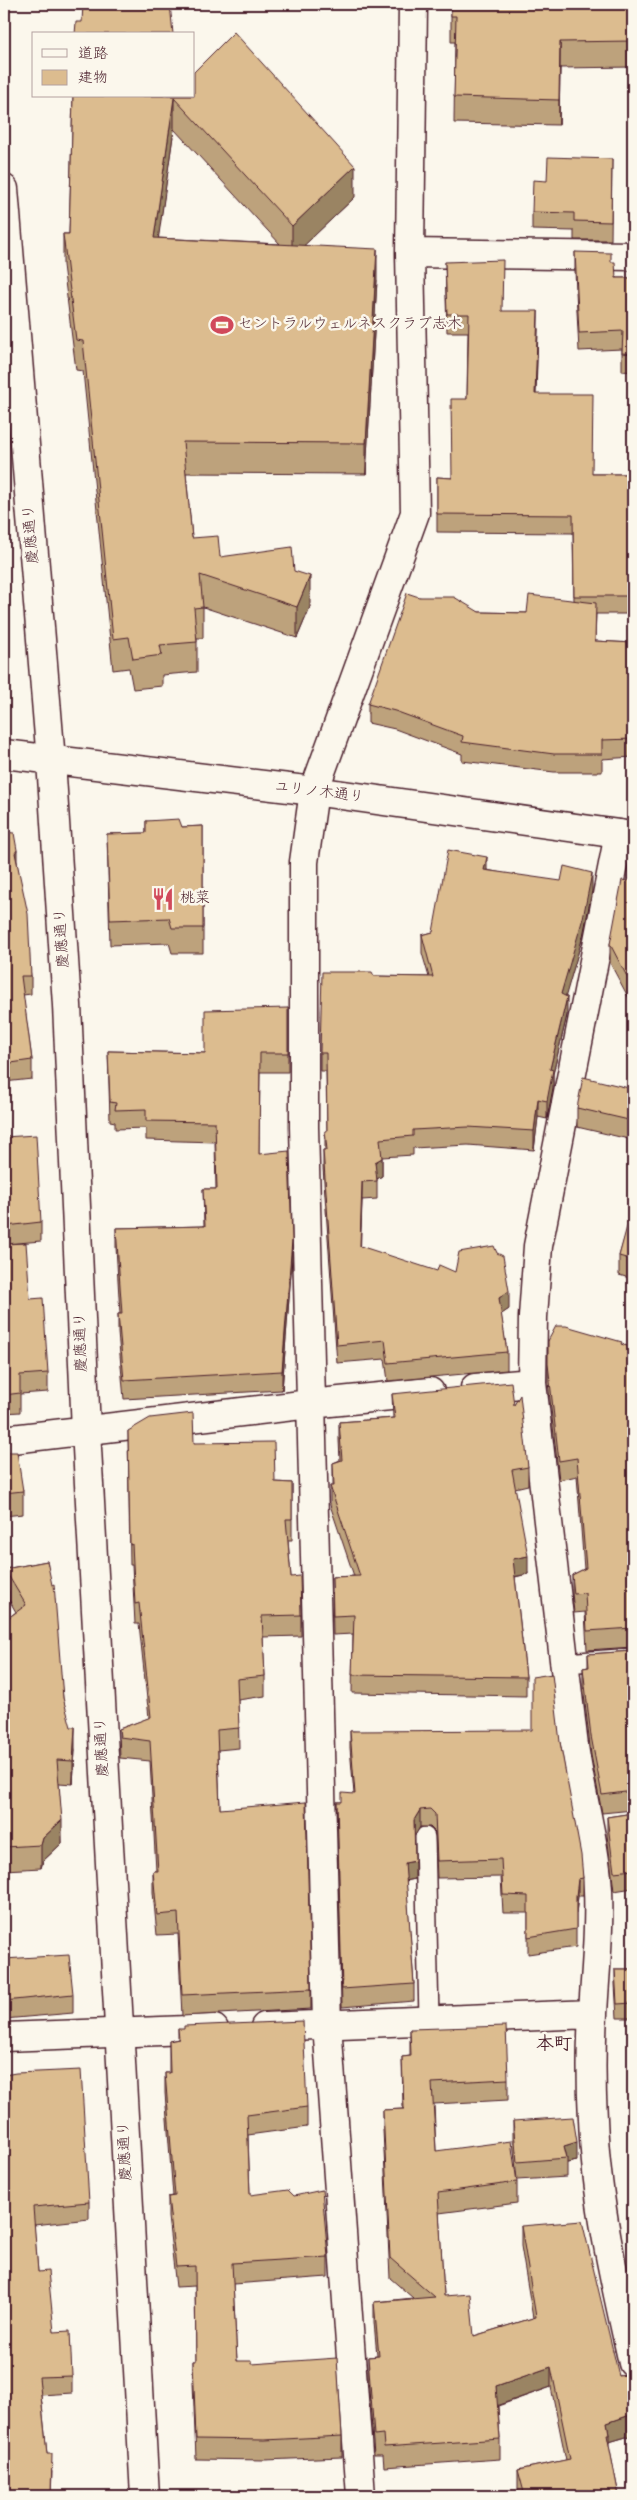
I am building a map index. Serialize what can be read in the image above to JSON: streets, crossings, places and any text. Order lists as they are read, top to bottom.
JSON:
{
  "streets": {
    "street": ["慶應通り", "ユリノ木通り"]
  },
  "crossings": [
    ["慶應通り", "ユリノ木通り"]
  ],
  "districts": ["本町"],
  "places": {
    "sports": ["セントラルウェルネスクラブ志木"],
    "restaurant": ["桃菜"]
  },
  "legend": ["道路", "建物"]
}
